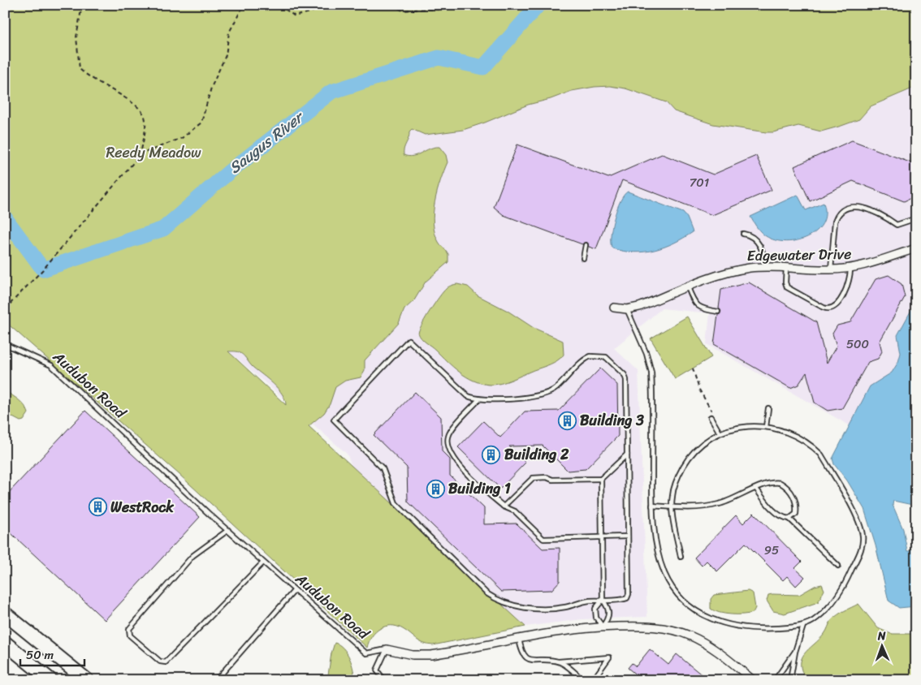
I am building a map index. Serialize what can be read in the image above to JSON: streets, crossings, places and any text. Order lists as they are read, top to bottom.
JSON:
{
  "streets": {
    "street": ["Edgewater Drive", "Audubon Road"]
  },
  "water": ["Saugus River"],
  "parks": ["Reedy Meadow"],
  "places": {
    "building": [
      "Building 3",
      "Building 2",
      "Building 1",
      "WestRock"
    ]
  },
  "house_numbers": ["701", "500", "95"],
  "scale_bar": "50 m",
  "north": "top"
}
